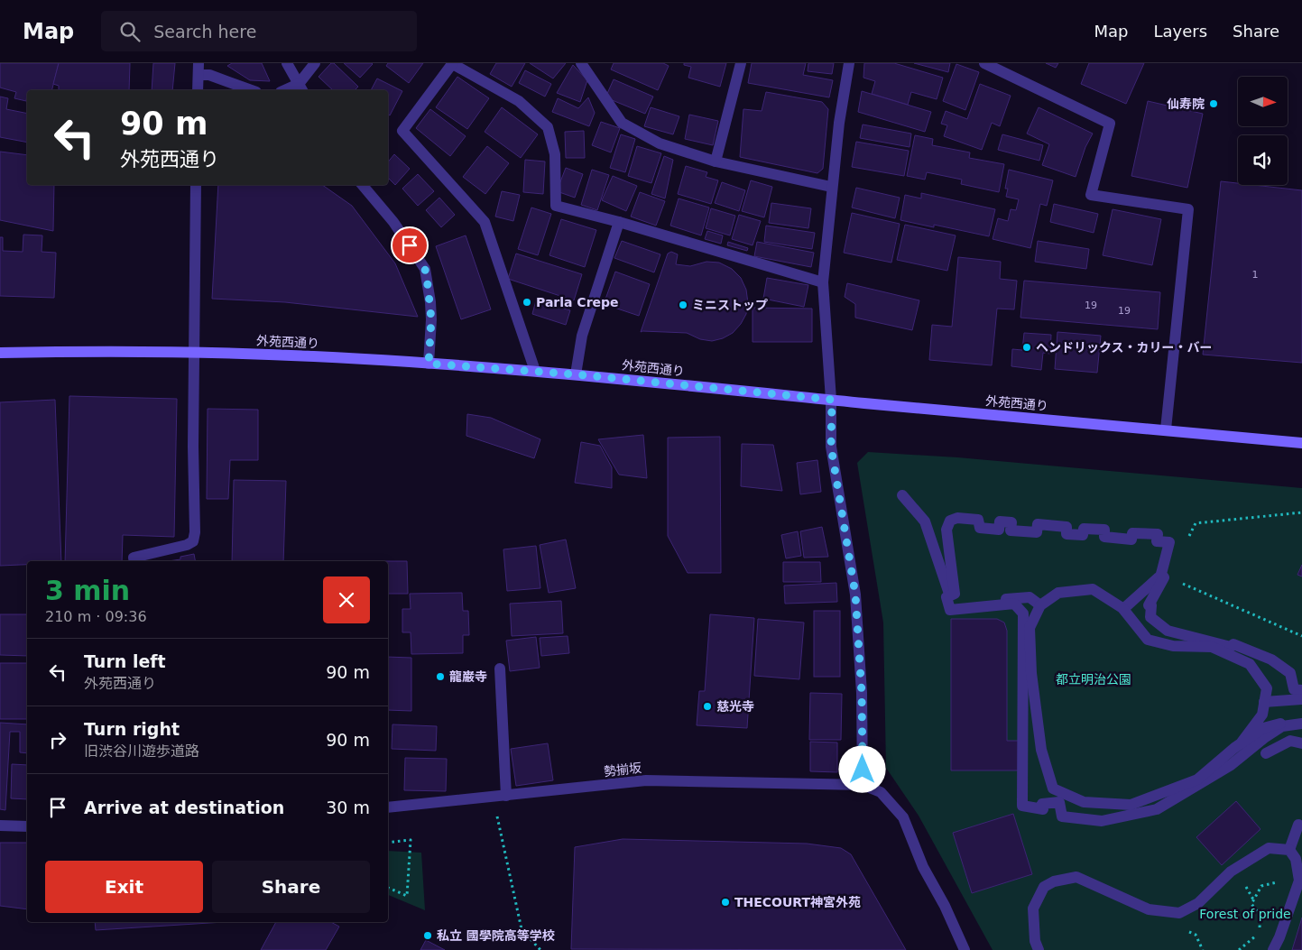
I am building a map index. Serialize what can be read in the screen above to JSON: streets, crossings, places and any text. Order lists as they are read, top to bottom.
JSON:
{
  "streets": {
    "main road": ["外苑西通り"],
    "street": ["勢揃坂"]
  },
  "parks": ["都立明治公園", "Forest of pride"],
  "places": [
    "仙寿院",
    "Parla Crepe",
    "ミニストップ",
    "ヘンドリックス・カリー・バー",
    "龍巌寺",
    "慈光寺",
    "THECOURT神宮外苑",
    "私立 國學院高等学校"
  ],
  "house_numbers": ["1", "19", "19"],
  "north": "right",
  "page": {
    "header": "Map",
    "search": "Search here",
    "nav": ["Map", "Layers", "Share"],
    "turn": ["90 m", "外苑西通り"],
    "heading": ["3 min", "210 m · 09:36"],
    "list": [
      {
        "name": "Turn left",
        "note": "外苑西通り",
        "value": "90 m"
      },
      {
        "name": "Turn right",
        "note": "旧渋谷川遊歩道路",
        "value": "90 m"
      },
      {
        "name": "Arrive at destination",
        "value": "30 m"
      }
    ],
    "buttons": ["Exit", "Share"]
  }
}
